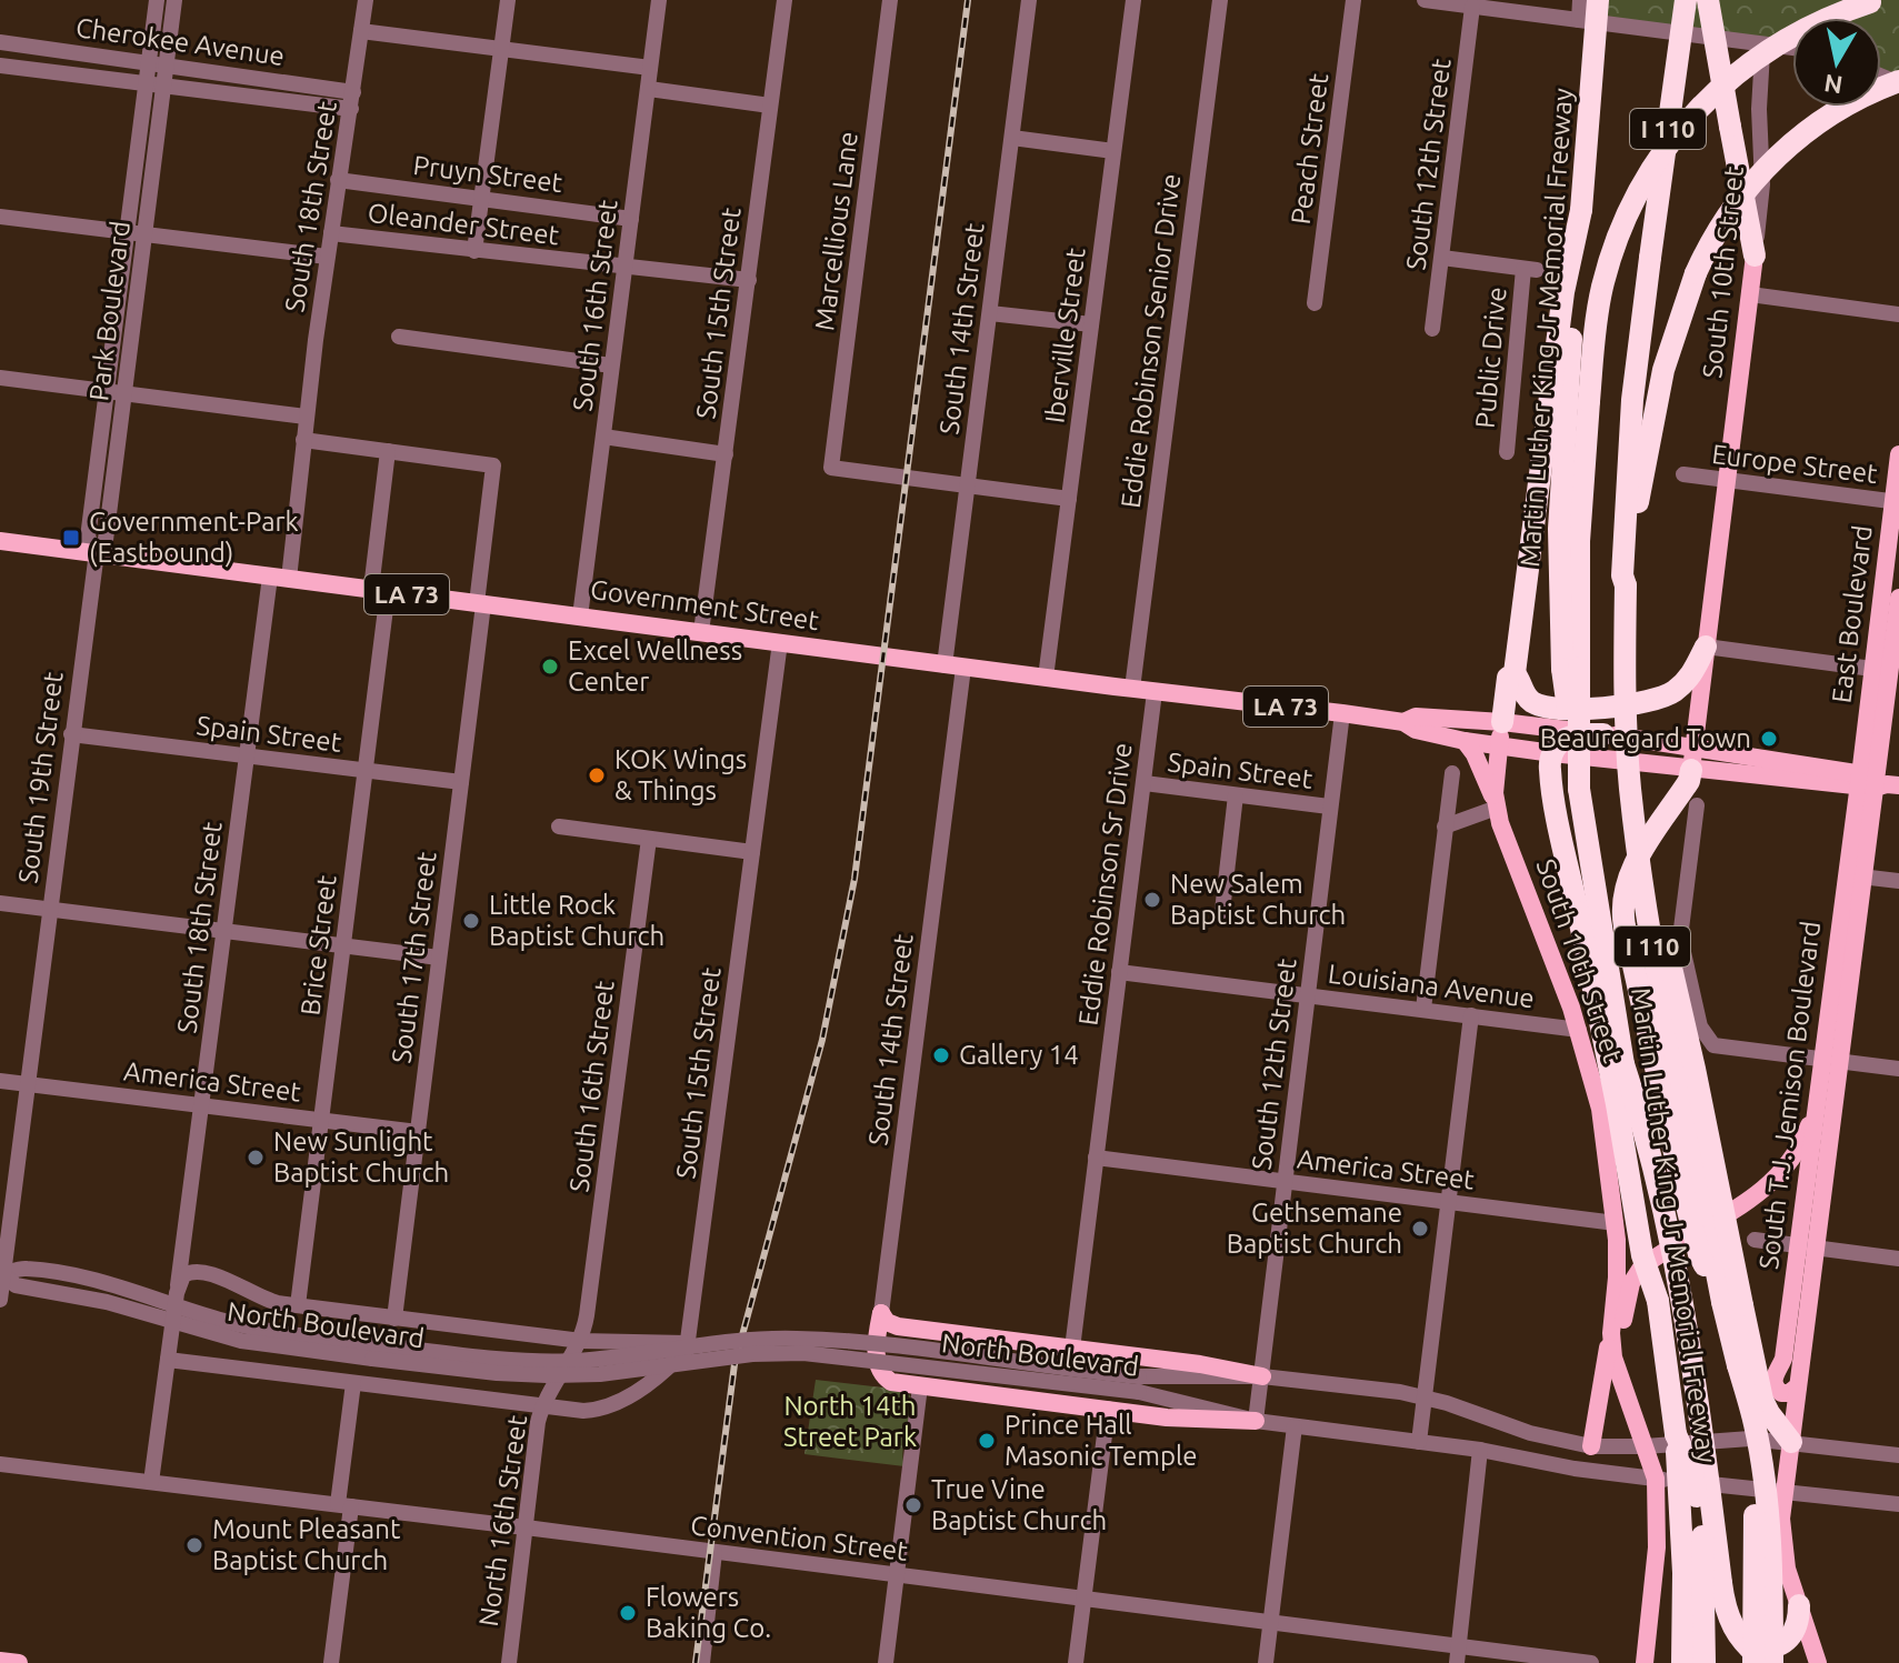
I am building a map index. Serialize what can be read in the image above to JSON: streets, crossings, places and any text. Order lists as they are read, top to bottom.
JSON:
{
  "streets": {
    "highway": ["I 110", "Martin Luther King Jr Memorial Freeway"],
    "main road": [
      "South 10th Street",
      "LA 73",
      "Government Street",
      "East Boulevard",
      "South T.J. Jemison Boulevard"
    ],
    "street": [
      "Cherokee Avenue",
      "Peach Street",
      "South 12th Street",
      "Pruyn Street",
      "South 18th Street",
      "Oleander Street",
      "Marcellious Lane",
      "South 16th Street",
      "Park Boulevard",
      "South 15th Street",
      "South 14th Street",
      "Iberville Street",
      "Eddie Robinson Senior Drive",
      "Public Drive",
      "Europe Street",
      "Spain Street",
      "South 19th Street",
      "Eddie Robinson Sr Drive",
      "Brice Street",
      "South 17th Street",
      "Louisiana Avenue",
      "America Street",
      "North Boulevard",
      "North 16th Street",
      "Convention Street"
    ]
  },
  "crossings": [
    ["Cherokee Avenue", "South 18th Street"],
    ["Cherokee Avenue", "Park Boulevard"],
    ["South 12th Street", "Public Drive"],
    ["South 12th Street", "Government Street"],
    ["South 12th Street", "Spain Street"],
    ["South 12th Street", "Louisiana Avenue"],
    ["South 12th Street", "America Street"],
    ["South 12th Street", "North Boulevard"],
    ["Pruyn Street", "South 18th Street"],
    ["Pruyn Street", "South 16th Street"],
    ["South 18th Street", "Oleander Street"],
    ["South 18th Street", "Government Street"],
    ["South 18th Street", "Spain Street"],
    ["South 18th Street", "America Street"],
    ["South 18th Street", "North Boulevard"],
    ["Oleander Street", "South 16th Street"],
    ["Oleander Street", "South 15th Street"],
    ["Marcellious Lane", "South 14th Street"],
    ["South 10th Street", "Europe Street"],
    ["South 10th Street", "Government Street"],
    ["South 10th Street", "Louisiana Avenue"],
    ["South 10th Street", "America Street"],
    ["South 10th Street", "North Boulevard"],
    ["South 16th Street", "Government Street"],
    ["South 16th Street", "North Boulevard"],
    ["South 16th Street", "North 16th Street"],
    ["Park Boulevard", "Government Street"],
    ["Park Boulevard", "South 19th Street"],
    ["South 15th Street", "Government Street"],
    ["South 15th Street", "North Boulevard"],
    ["South 14th Street", "Government Street"],
    ["Iberville Street", "Government Street"],
    ["Eddie Robinson Senior Drive", "Government Street"],
    ["Europe Street", "East Boulevard"],
    ["Government Street", "East Boulevard"],
    ["Government Street", "South 19th Street"],
    ["Government Street", "Eddie Robinson Sr Drive"],
    ["Government Street", "Brice Street"],
    ["Government Street", "South 17th Street"],
    ["Government Street", "South T.J. Jemison Boulevard"],
    ["East Boulevard", "South T.J. Jemison Boulevard"],
    ["Spain Street", "South 19th Street"],
    ["Spain Street", "Eddie Robinson Sr Drive"],
    ["Spain Street", "Brice Street"],
    ["Spain Street", "South 17th Street"],
    ["South 19th Street", "America Street"],
    ["South 19th Street", "North Boulevard"],
    ["Eddie Robinson Sr Drive", "Louisiana Avenue"],
    ["Eddie Robinson Sr Drive", "America Street"],
    ["Brice Street", "South 17th Street"],
    ["Brice Street", "America Street"],
    ["Brice Street", "North Boulevard"],
    ["South 17th Street", "America Street"],
    ["South 17th Street", "North Boulevard"],
    ["South T.J. Jemison Boulevard", "North Boulevard"],
    ["North Boulevard", "North 16th Street"],
    ["North 16th Street", "Convention Street"]
  ],
  "parks": ["North 14th Street Park"],
  "places": {
    "transit": ["Government-Park (Eastbound)"],
    "other": [
      "Excel Wellness Center",
      "Beauregard Town",
      "KOK Wings & Things",
      "New Salem Baptist Church",
      "Little Rock Baptist Church",
      "Gallery 14",
      "New Sunlight Baptist Church",
      "Gethsemane Baptist Church",
      "Prince Hall Masonic Temple",
      "True Vine Baptist Church",
      "Mount Pleasant Baptist Church",
      "Flowers Baking Co."
    ]
  },
  "north": "bottom"
}
